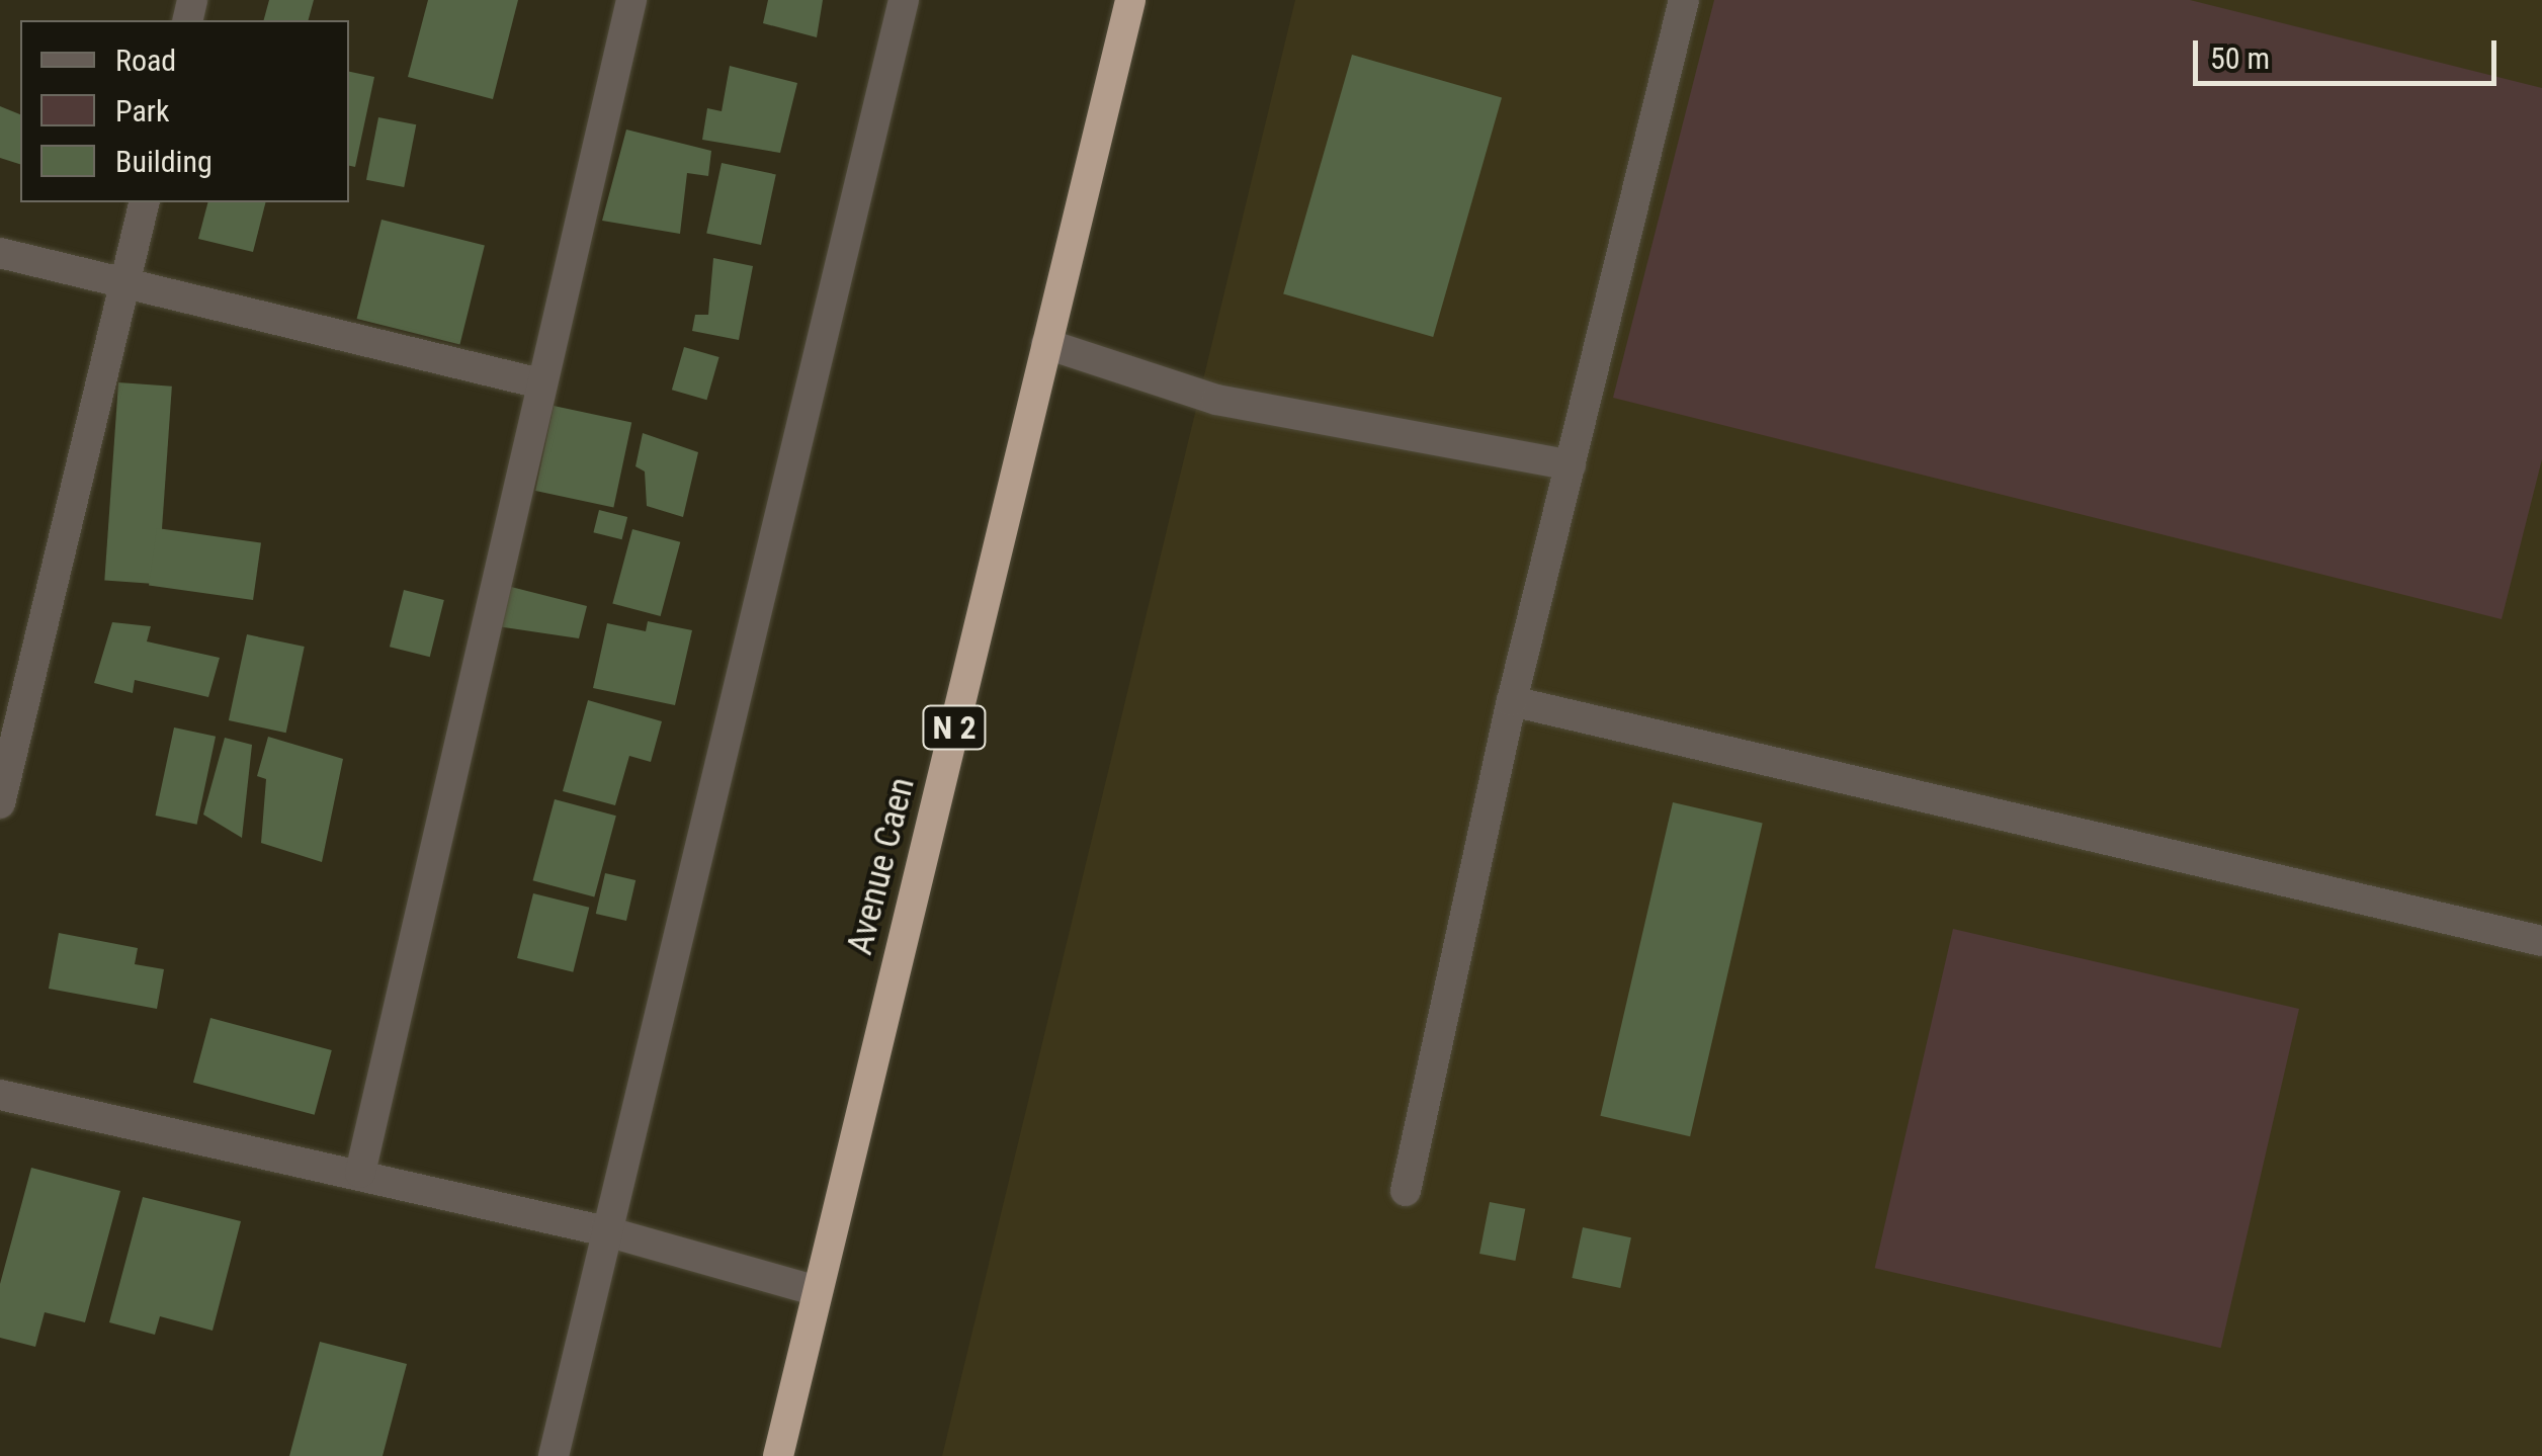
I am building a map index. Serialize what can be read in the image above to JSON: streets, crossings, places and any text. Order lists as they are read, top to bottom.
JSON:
{
  "streets": {
    "highway": ["N 2", "Avenue Caen"]
  },
  "legend": ["Road", "Park", "Building"],
  "scale_bar": "50 m"
}
